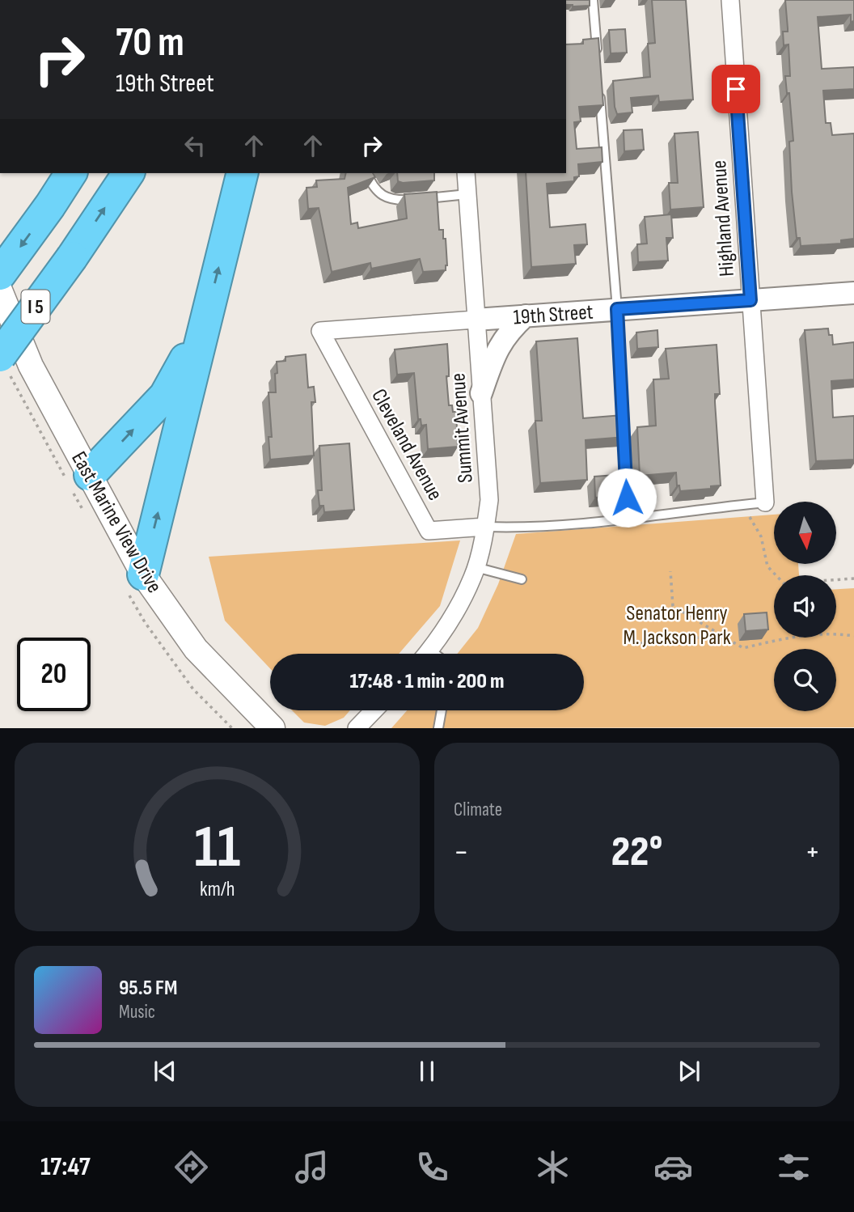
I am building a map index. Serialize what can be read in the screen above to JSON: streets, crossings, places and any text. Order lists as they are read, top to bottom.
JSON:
{
  "streets": {
    "highway": ["I 5"],
    "main road": ["East Marine View Drive"],
    "street": [
      "Highland Avenue",
      "19th Street",
      "Summit Avenue",
      "Cleveland Avenue"
    ]
  },
  "crossings": [
    ["Highland Avenue", "19th Street"],
    ["19th Street", "Summit Avenue"],
    ["19th Street", "Cleveland Avenue"],
    ["Summit Avenue", "Cleveland Avenue"]
  ],
  "parks": ["Senator Henry M. Jackson Park"],
  "north": "bottom",
  "page": {
    "turn": ["70 m", "19th Street"],
    "limit": "20",
    "trip": "17:48 · 1 min · 200 m",
    "tile": "Climate",
    "heat": ["−", "22°", "+"],
    "song": ["95.5 FM", "Music"],
    "tabs": "17:47",
    "gauge": ["11", "km/h"]
  }
}
